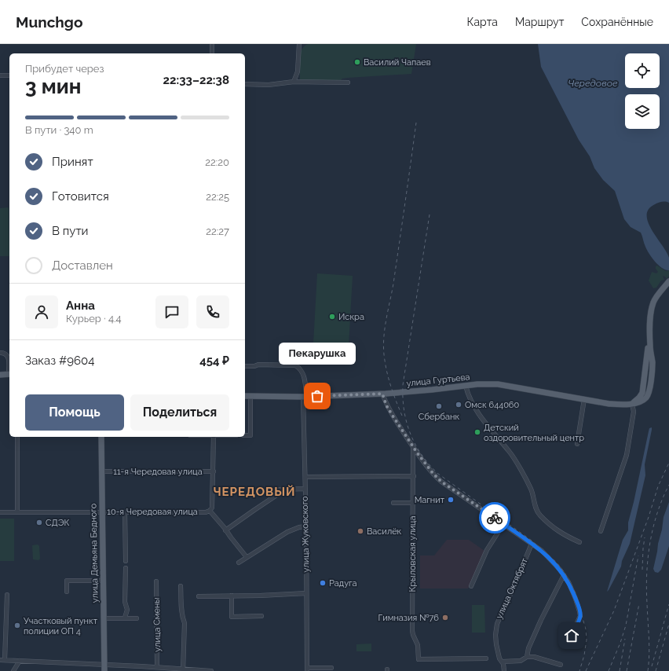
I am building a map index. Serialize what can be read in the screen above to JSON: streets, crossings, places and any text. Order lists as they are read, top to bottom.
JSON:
{
  "streets": {
    "main road": ["улица Гуртьева", "улица Демьяна Бедного"],
    "street": [
      "11-я Чередовая улица",
      "10-я Чередовая улица",
      "улица Жуковского",
      "Крыловская улица",
      "улица Октябрят",
      "улица Смены"
    ]
  },
  "crossings": [
    ["улица Гуртьева", "улица Жуковского"],
    ["11-я Чередовая улица", "улица Демьяна Бедного"],
    ["10-я Чередовая улица", "улица Демьяна Бедного"]
  ],
  "districts": ["ЧЕРЕДОВЫЙ"],
  "water": ["Чередовое"],
  "places": [
    "Василий Чапаев",
    "Искра",
    "Пекарушка",
    "Омск 644060",
    "Сбербанк",
    "Детский оздоровительный центр",
    "Магнит",
    "СДЭК",
    "Василёк",
    "Радуга",
    "Гимназия №76",
    "Участковый пункт полиции ОП 4"
  ],
  "page": {
    "header": "Munchgo",
    "nav": ["Карта", "Маршрут", "Сохранённые"],
    "heading": ["3 мин", "Прибудет через", "22:33–22:38"],
    "panel": [
      "Анна",
      "Курьер · 4.4",
      "Заказ #9604",
      "454 ₽"
    ],
    "bar": "В пути · 340 m",
    "list": [
      ["Принят", "22:20"],
      ["Готовится", "22:25"],
      ["В пути", "22:27"],
      "Доставлен"
    ],
    "bubble": "Пекарушка",
    "buttons": ["Помощь", "Поделиться"]
  }
}
